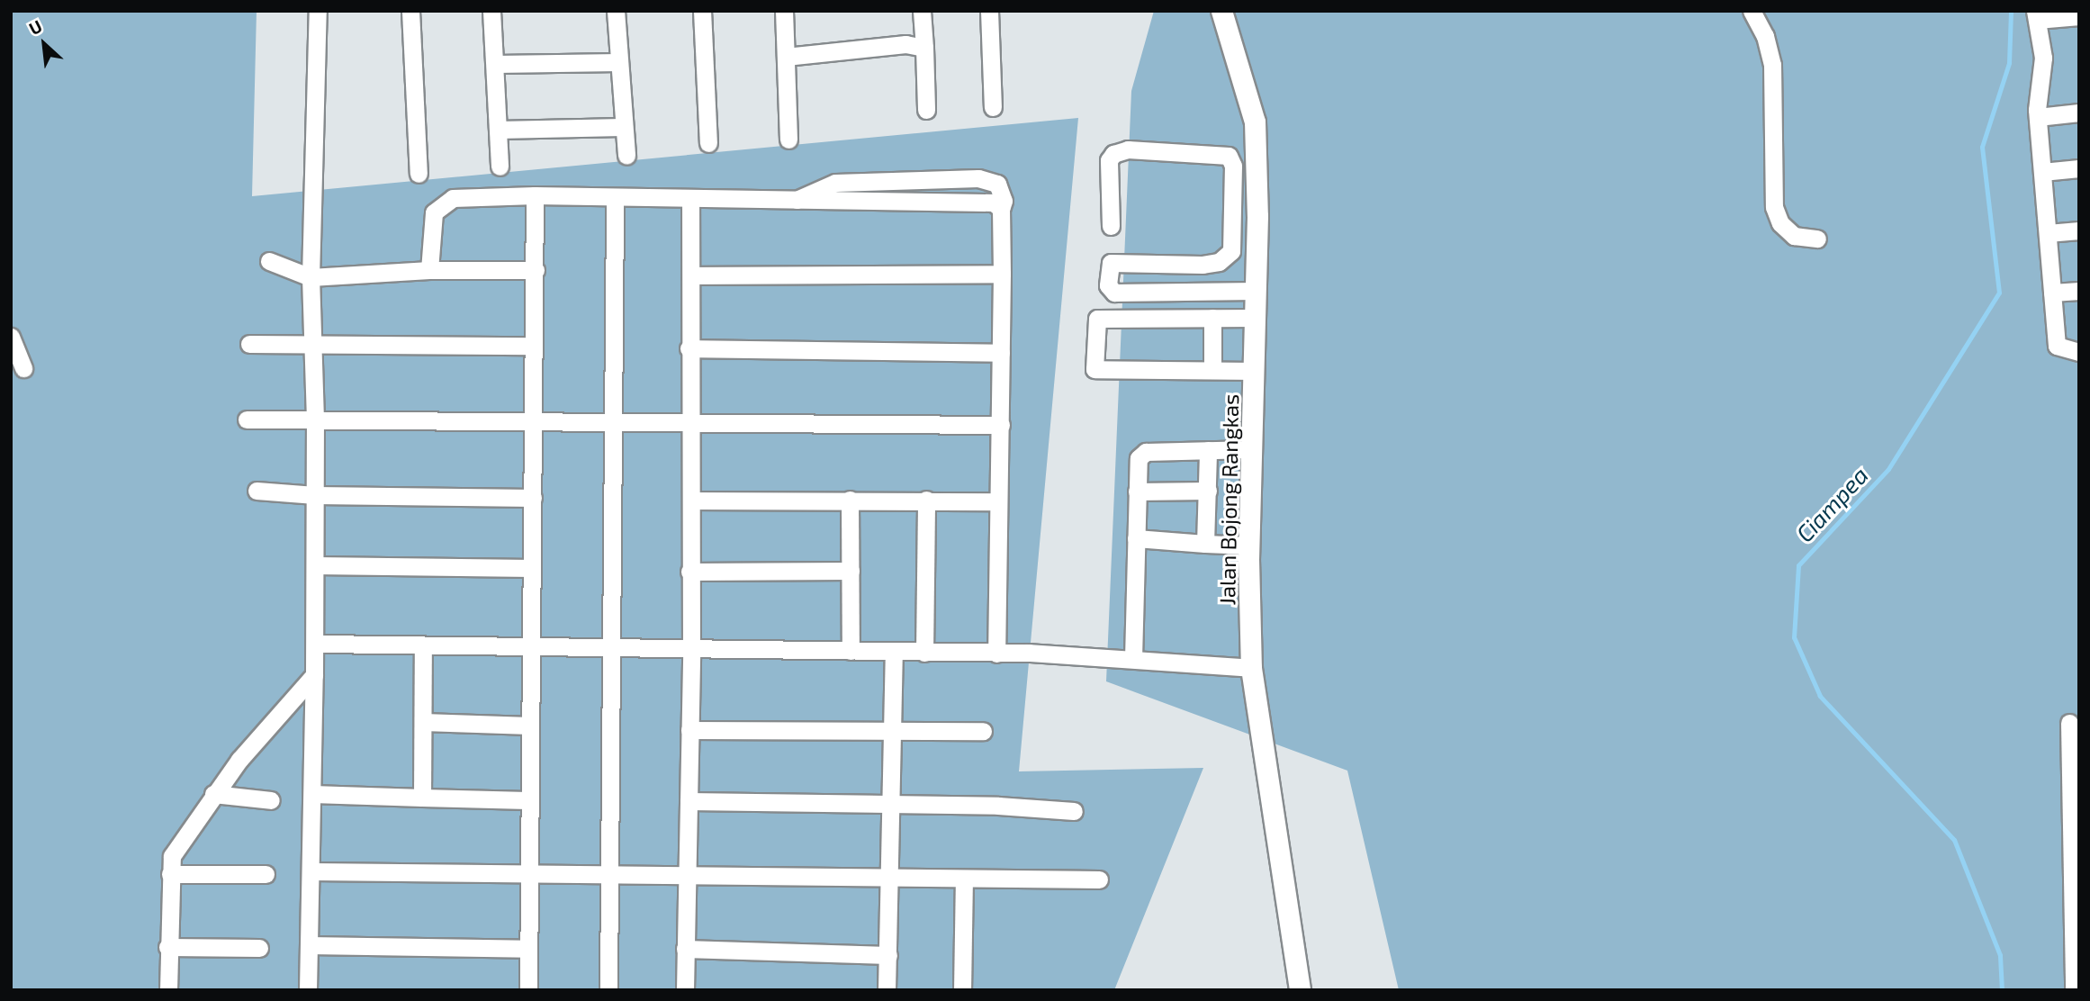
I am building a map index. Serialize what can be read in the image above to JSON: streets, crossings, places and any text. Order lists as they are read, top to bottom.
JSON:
{
  "streets": {
    "main road": ["Jalan Bojong Rangkas"]
  },
  "water": ["Ciampea"],
  "north": "top left"
}
